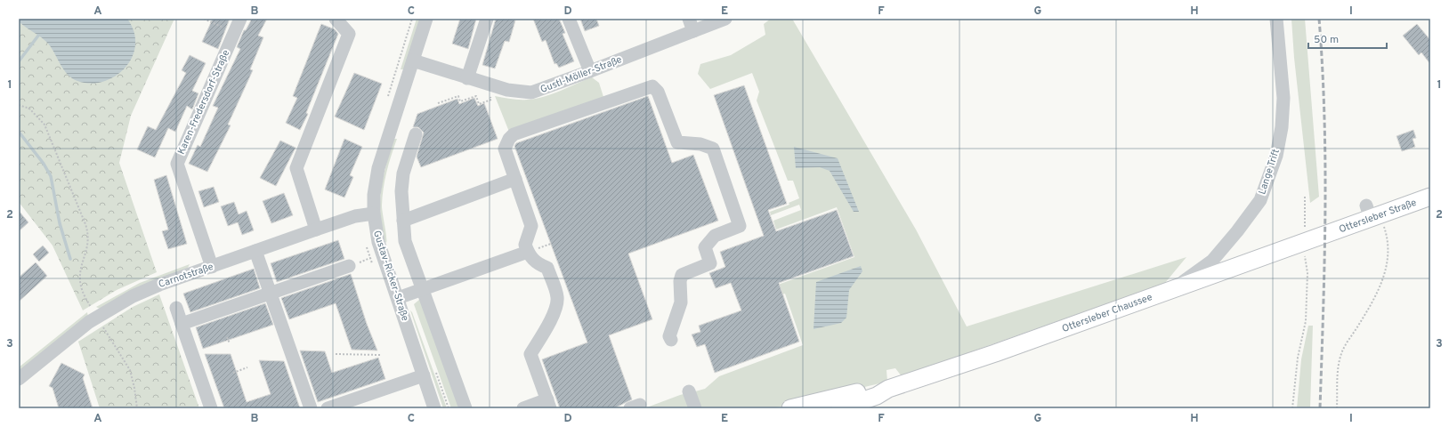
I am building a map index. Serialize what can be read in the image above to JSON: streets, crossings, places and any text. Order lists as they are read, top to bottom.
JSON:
{
  "streets": {
    "main road": ["Ottersleber Straße", "Ottersleber Chaussee"],
    "street": [
      "Gustl-Möller-Straße",
      "Karen-Fredersdorf-Straße",
      "Lange Trift",
      "Carnotstraße",
      "Gustav-Ricker-Straße"
    ]
  },
  "crossings": [
    ["Gustl-Möller-Straße", "Gustav-Ricker-Straße"],
    ["Karen-Fredersdorf-Straße", "Carnotstraße"],
    ["Lange Trift", "Ottersleber Chaussee"],
    ["Ottersleber Straße", "Ottersleber Chaussee"],
    ["Carnotstraße", "Gustav-Ricker-Straße"]
  ],
  "scale_bar": "50 m",
  "grid": {
    "columns": [
      "A",
      "B",
      "C",
      "D",
      "E",
      "F",
      "G",
      "H",
      "I"
    ],
    "rows": ["1", "2", "3"]
  }
}
